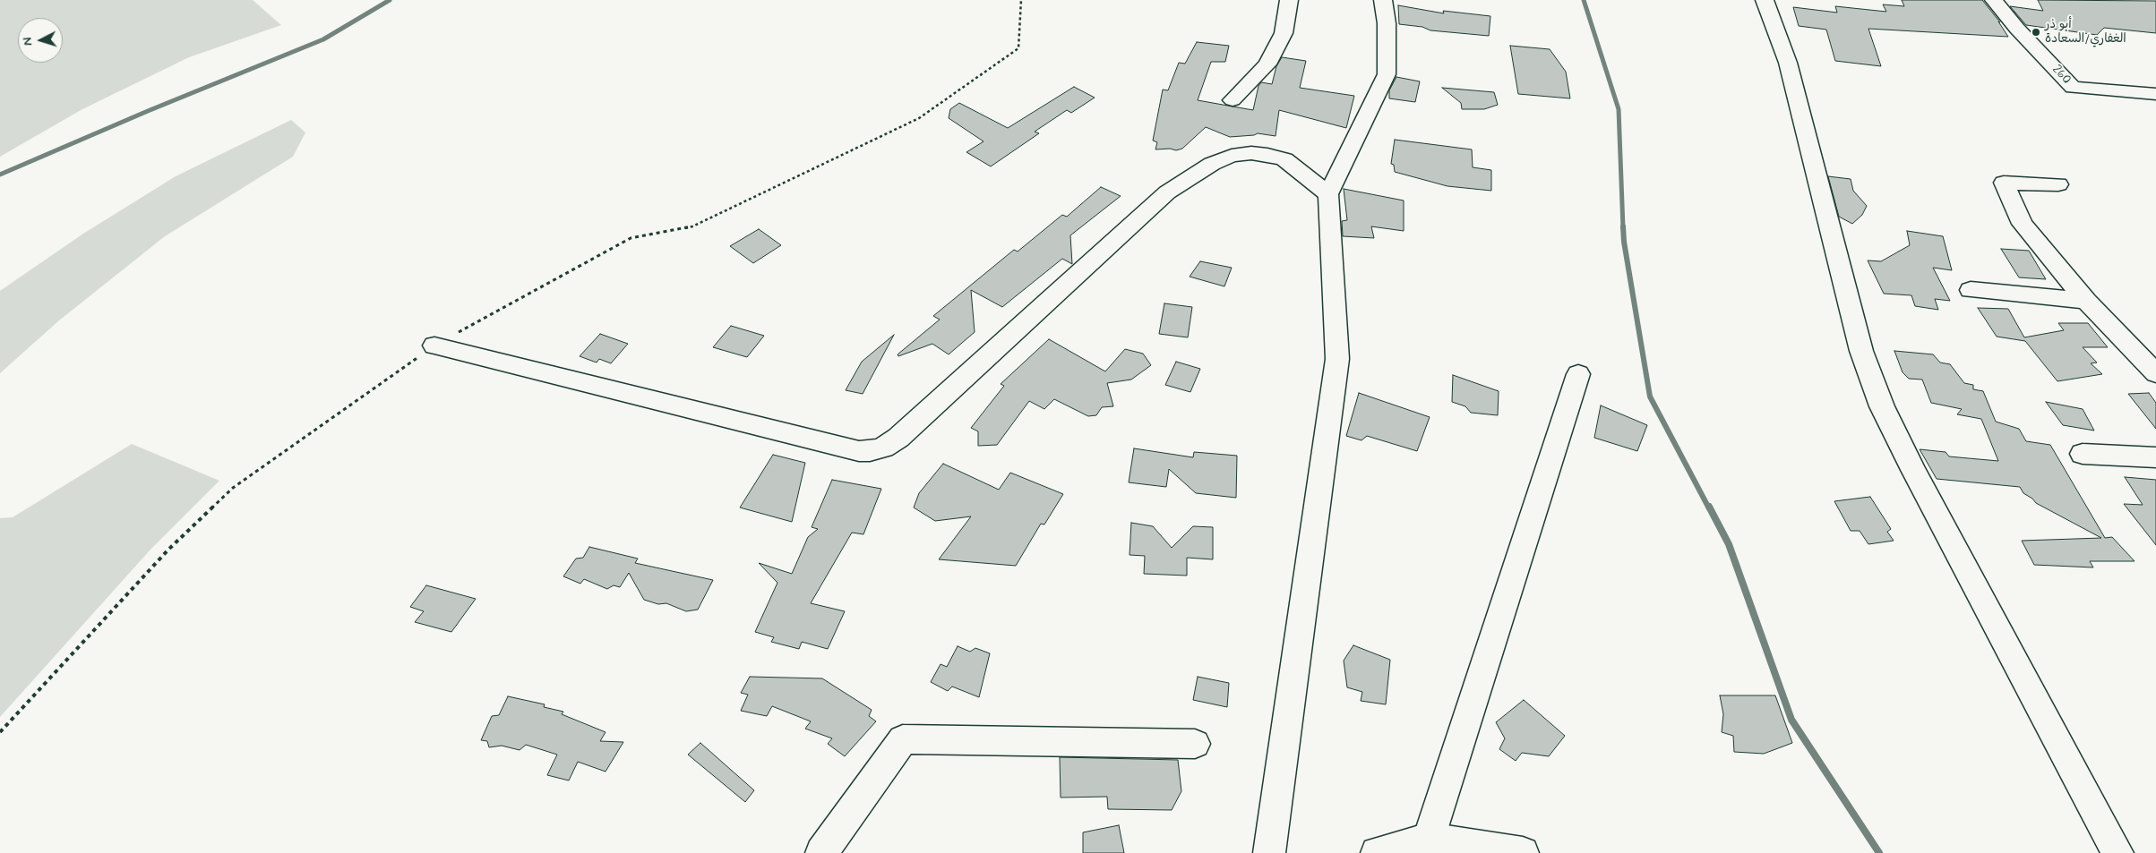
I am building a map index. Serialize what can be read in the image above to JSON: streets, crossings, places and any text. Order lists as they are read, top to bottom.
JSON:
{
  "streets": {
    "street": ["260"]
  },
  "places": ["أبو ذر الغفاري/السعادة"],
  "north": "left"
}
